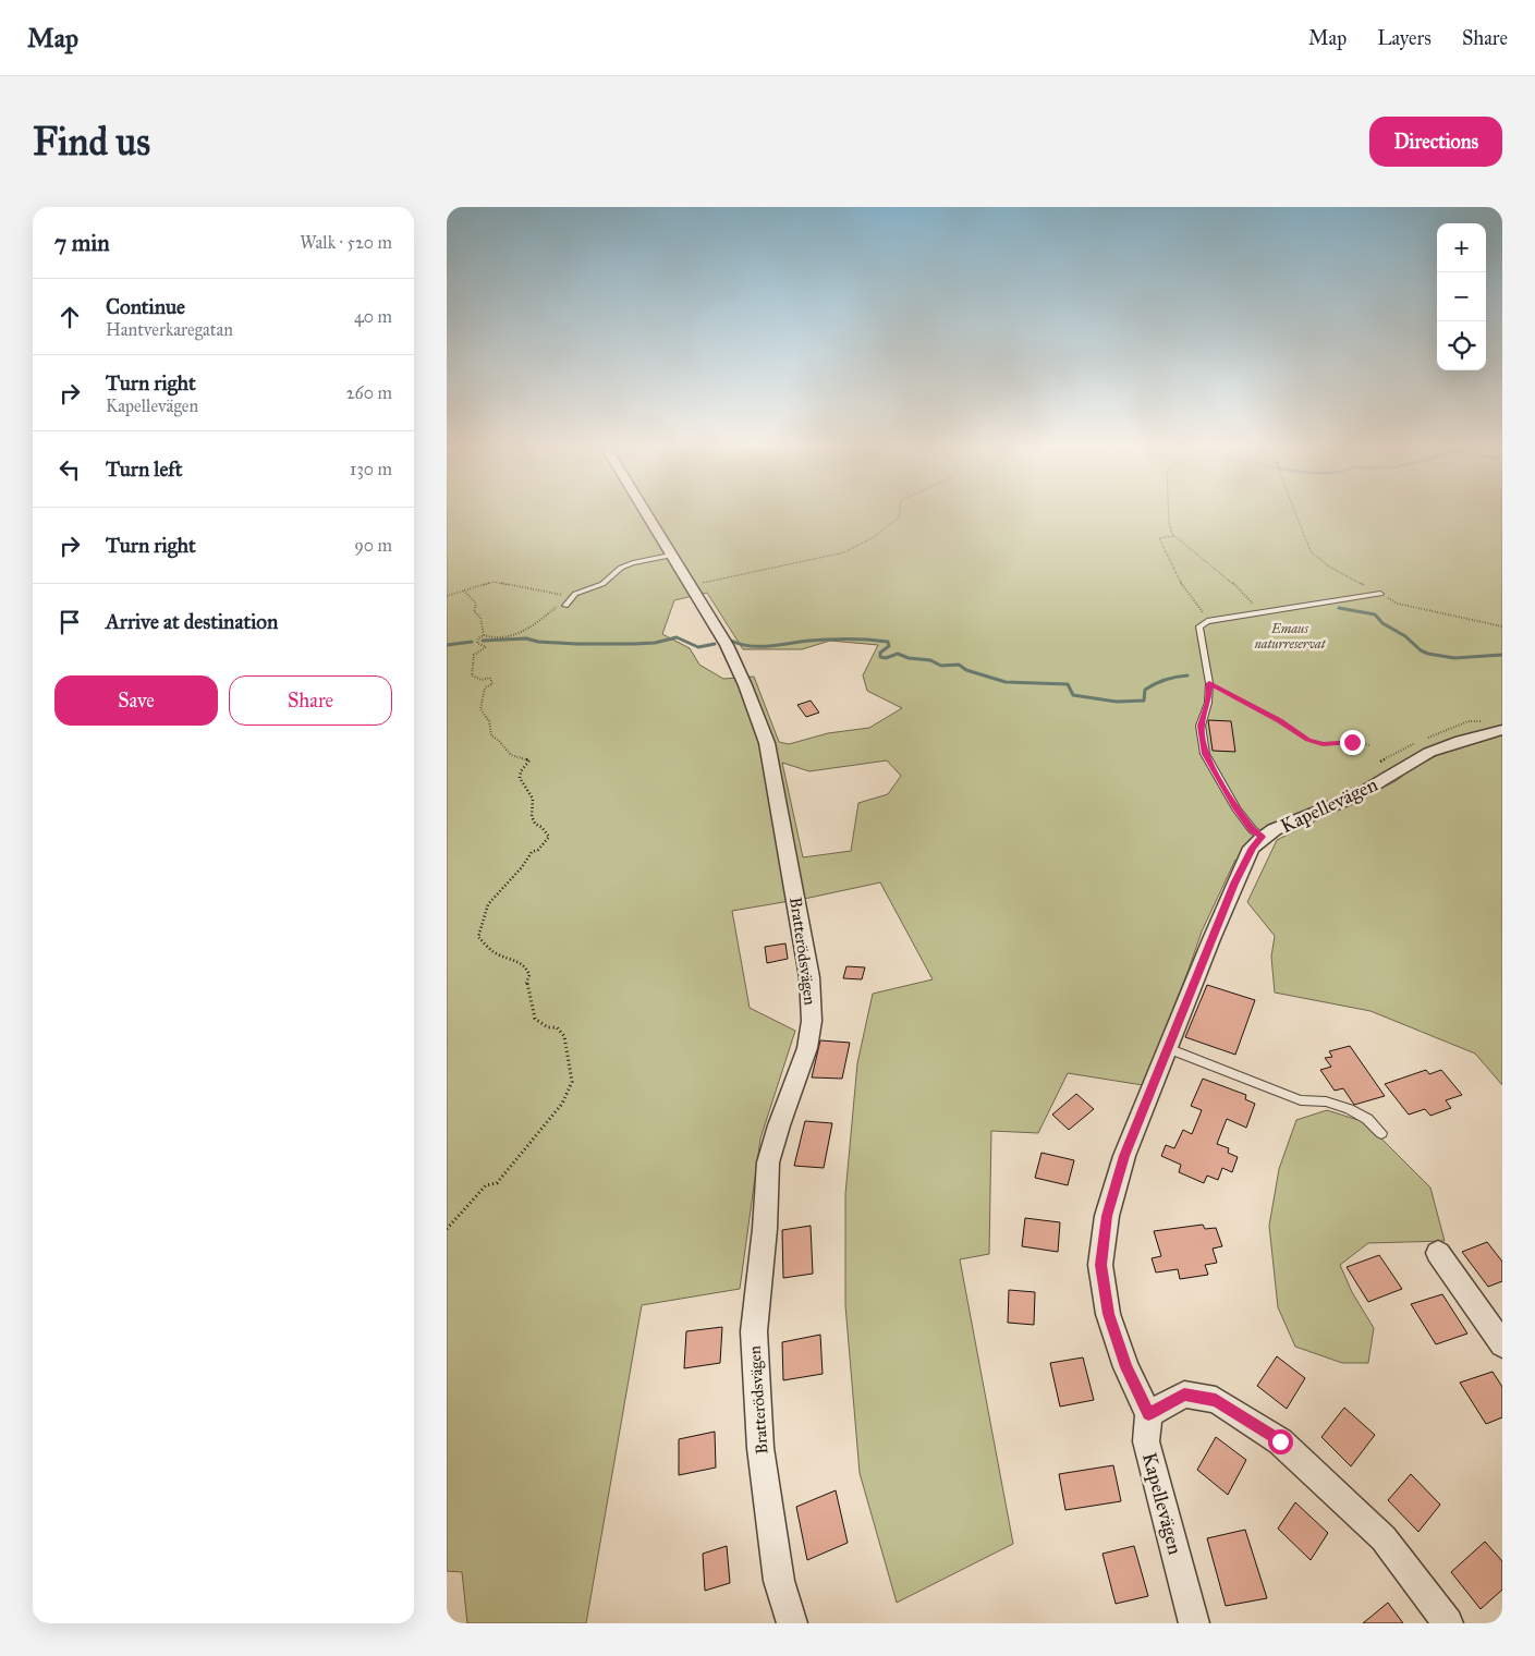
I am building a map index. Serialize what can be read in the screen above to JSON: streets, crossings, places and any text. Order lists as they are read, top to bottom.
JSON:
{
  "streets": {
    "street": ["Kapellevägen", "Bratterödsvägen"]
  },
  "parks": ["Emaus naturreservat"],
  "page": {
    "header": "Map",
    "nav": ["Map", "Layers", "Share"],
    "buttons": [
      "Directions",
      ["Save", "Share"]
    ],
    "title": "Find us",
    "heading": ["7 min", "Walk · 520 m"],
    "map_buttons": ["+", "−"],
    "list": [
      ["Continue", "Hantverkaregatan", "40 m"],
      ["Turn right", "Kapellevägen", "260 m"],
      ["Turn left", "130 m"],
      ["Turn right", "90 m"],
      "Arrive at destination"
    ]
  }
}
